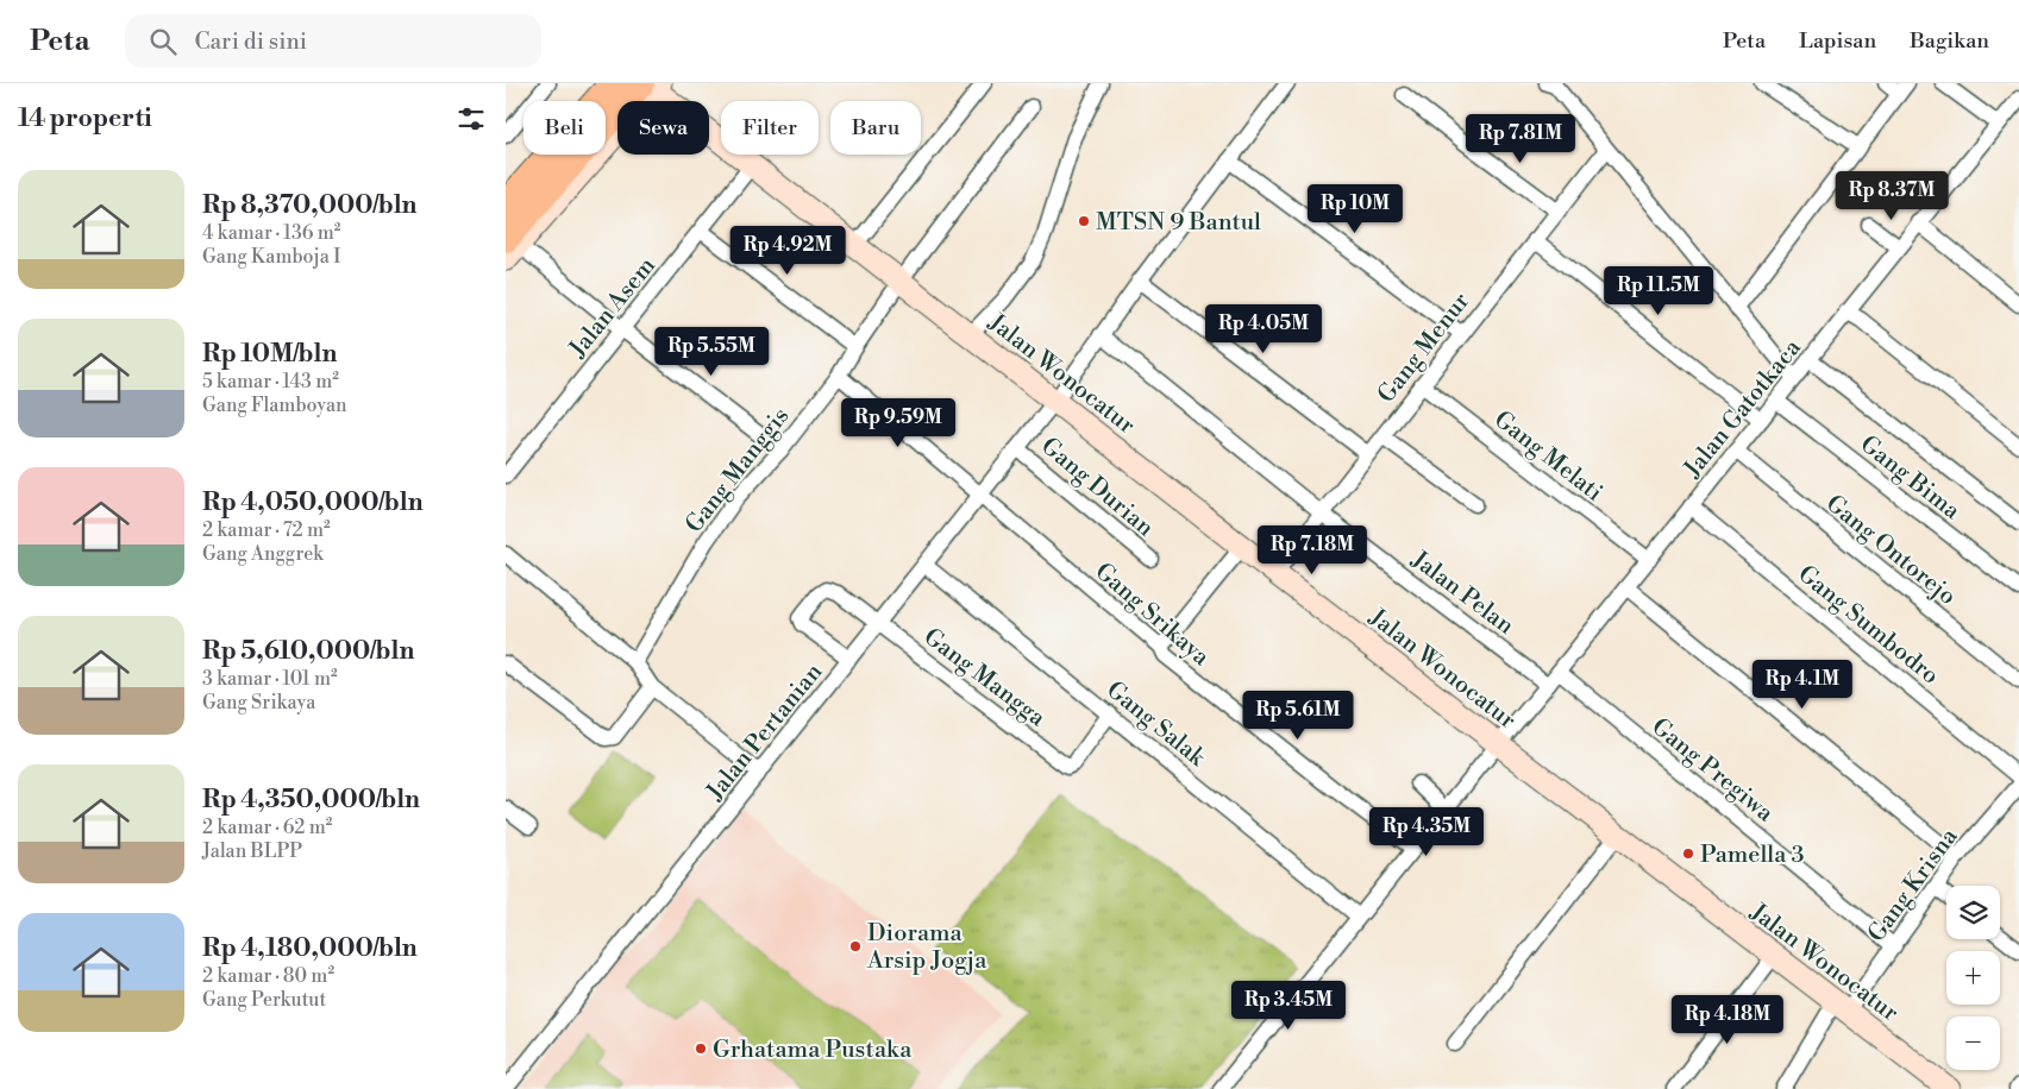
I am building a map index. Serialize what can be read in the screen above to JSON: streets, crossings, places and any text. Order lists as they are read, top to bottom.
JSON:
{
  "streets": {
    "street": [
      "Jalan Asem",
      "Gang Menur",
      "Jalan Wonocatur",
      "Jalan Gatotkaca",
      "Gang Melati",
      "Gang Manggis",
      "Gang Bima",
      "Gang Durian",
      "Gang Ontorejo",
      "Jalan Pelan",
      "Gang Srikaya",
      "Gang Sumbodro",
      "Gang Mangga",
      "Gang Salak",
      "Jalan Pertanian",
      "Gang Pregiwa",
      "Gang Krisna"
    ]
  },
  "crossings": [
    ["Jalan Asem", "Jalan Wonocatur"],
    ["Gang Menur", "Jalan Wonocatur"],
    ["Gang Menur", "Gang Melati"],
    ["Gang Menur", "Jalan Pelan"],
    ["Jalan Wonocatur", "Jalan Gatotkaca"],
    ["Jalan Wonocatur", "Gang Manggis"],
    ["Jalan Wonocatur", "Jalan Pertanian"],
    ["Jalan Wonocatur", "Gang Krisna"],
    ["Jalan Gatotkaca", "Gang Melati"],
    ["Jalan Gatotkaca", "Gang Bima"],
    ["Jalan Gatotkaca", "Gang Ontorejo"],
    ["Jalan Gatotkaca", "Jalan Pelan"],
    ["Jalan Gatotkaca", "Gang Srikaya"],
    ["Jalan Gatotkaca", "Gang Sumbodro"],
    ["Jalan Gatotkaca", "Gang Salak"],
    ["Jalan Gatotkaca", "Gang Pregiwa"],
    ["Gang Manggis", "Gang Srikaya"],
    ["Gang Durian", "Jalan Pertanian"],
    ["Jalan Pelan", "Jalan Pertanian"],
    ["Gang Srikaya", "Jalan Pertanian"],
    ["Gang Mangga", "Gang Salak"],
    ["Gang Mangga", "Jalan Pertanian"],
    ["Gang Salak", "Jalan Pertanian"],
    ["Gang Pregiwa", "Gang Krisna"]
  ],
  "places": [
    "MTSN 9 Bantul",
    "Pamella 3",
    "Diorama Arsip Jogja",
    "Grhatama Pustaka"
  ],
  "page": {
    "header": "Peta",
    "search": "Cari di sini",
    "nav": ["Peta", "Lapisan", "Bagikan"],
    "heading": "14 properti",
    "chip": [
      "Beli",
      "Sewa",
      "Filter",
      "Baru"
    ],
    "price": [
      "Rp 7.81M",
      "Rp 8.37M",
      "Rp 10M",
      "Rp 4.92M",
      "Rp 11.5M",
      "Rp 4.05M",
      "Rp 5.55M",
      "Rp 9.59M",
      "Rp 7.18M",
      "Rp 4.1M",
      "Rp 5.61M",
      "Rp 4.35M",
      "Rp 3.45M",
      "Rp 4.18M"
    ],
    "list": [
      {
        "name": "Rp 8,370,000/bln",
        "note": "4 kamar · 136 m² · Gang Kamboja I"
      },
      {
        "name": "Rp 10M/bln",
        "note": "5 kamar · 143 m² · Gang Flamboyan"
      },
      {
        "name": "Rp 4,050,000/bln",
        "note": "2 kamar · 72 m² · Gang Anggrek"
      },
      {
        "name": "Rp 5,610,000/bln",
        "note": "3 kamar · 101 m² · Gang Srikaya"
      },
      {
        "name": "Rp 4,350,000/bln",
        "note": "2 kamar · 62 m² · Jalan BLPP"
      },
      {
        "name": "Rp 4,180,000/bln",
        "note": "2 kamar · 80 m² · Gang Perkutut"
      }
    ],
    "map_buttons": ["+", "−"]
  }
}
